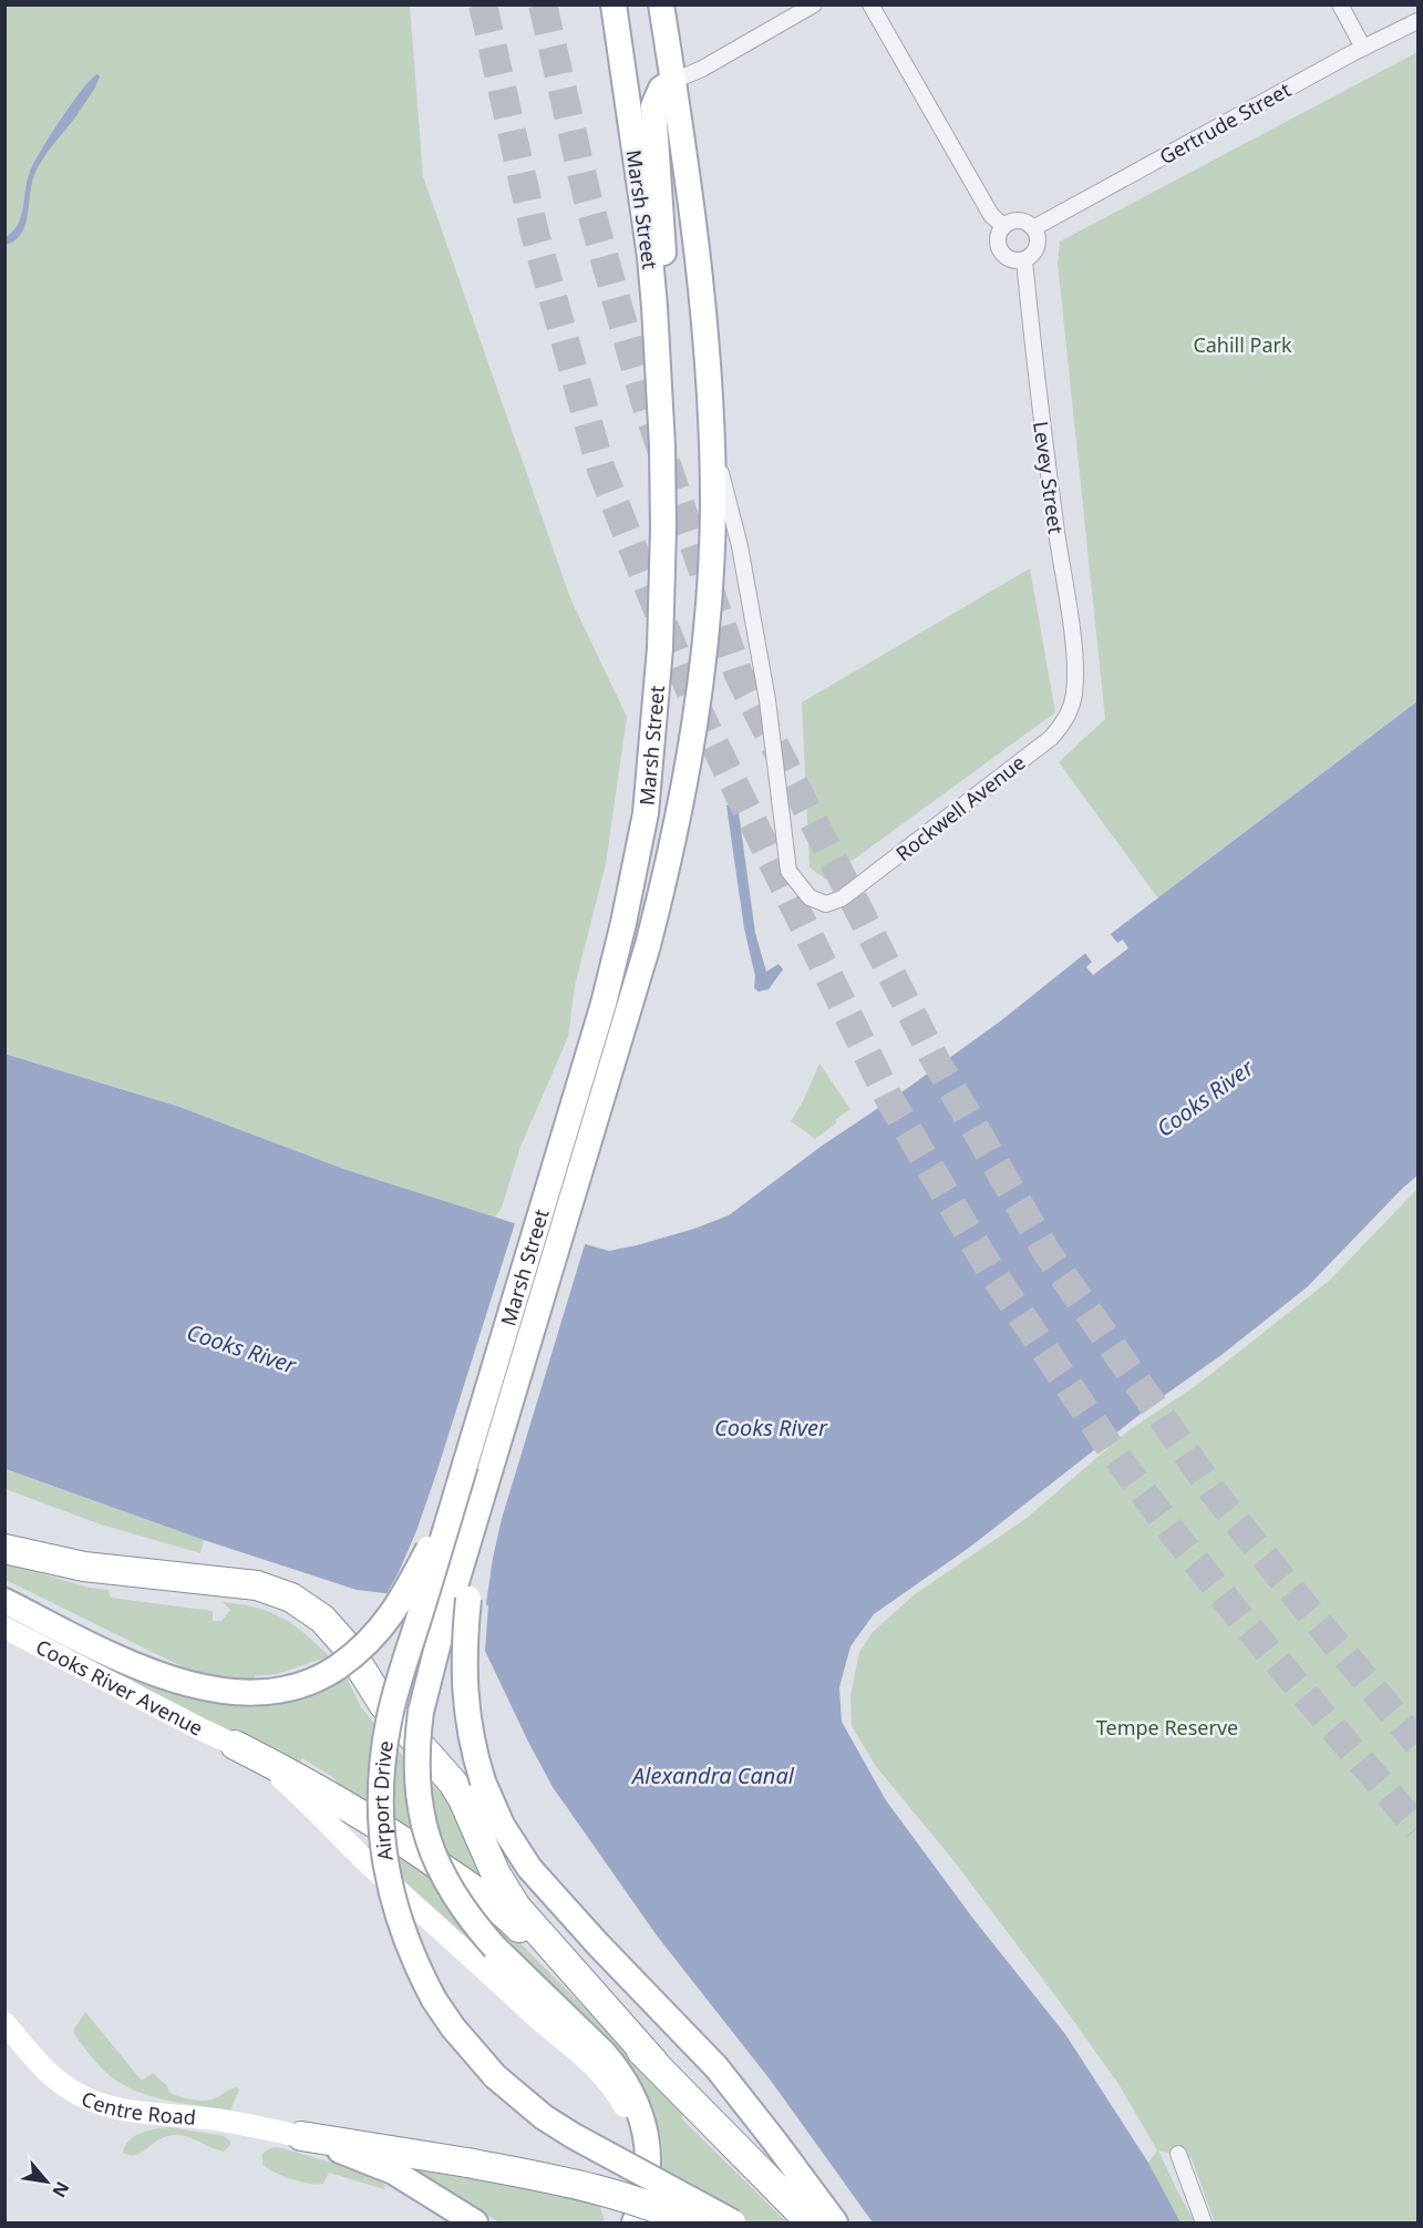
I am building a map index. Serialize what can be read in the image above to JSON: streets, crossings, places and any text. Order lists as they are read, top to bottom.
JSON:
{
  "streets": {
    "main road": ["Marsh Street", "Airport Drive"],
    "street": [
      "Gertrude Street",
      "Levey Street",
      "Rockwell Avenue",
      "Cooks River Avenue",
      "Centre Road"
    ]
  },
  "crossings": [
    ["Gertrude Street", "Levey Street"],
    ["Marsh Street", "Rockwell Avenue"],
    ["Marsh Street", "Airport Drive"],
    ["Levey Street", "Rockwell Avenue"]
  ],
  "water": ["Cooks River", "Alexandra Canal"],
  "parks": ["Cahill Park", "Tempe Reserve"],
  "north": "bottom right"
}
